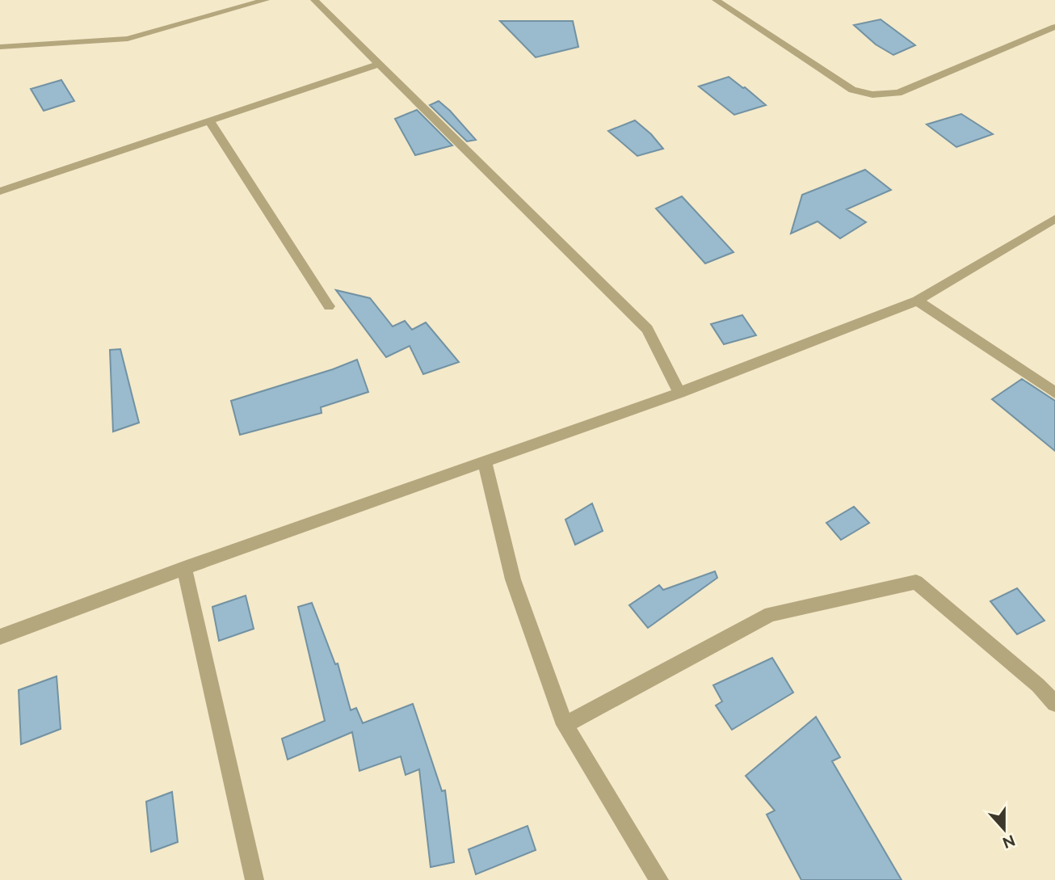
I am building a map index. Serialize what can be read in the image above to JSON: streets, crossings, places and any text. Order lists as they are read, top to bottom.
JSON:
{
  "north": "bottom"
}
